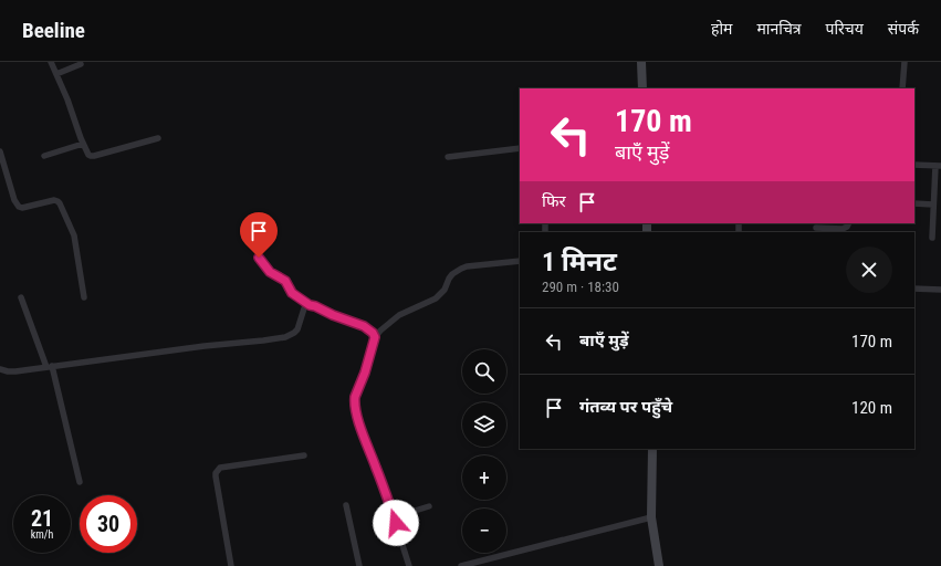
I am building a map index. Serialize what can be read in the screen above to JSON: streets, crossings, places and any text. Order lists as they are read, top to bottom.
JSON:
{
  "page": {
    "header": "Beeline",
    "nav": [
      "होम",
      "मानचित्र",
      "परिचय",
      "संपर्क"
    ],
    "turn": ["170 m", "बाएँ मुड़ें"],
    "then": "फिर",
    "heading": ["1 मिनट", "290 m · 18:30"],
    "list": [
      {
        "name": "बाएँ मुड़ें",
        "value": "170 m"
      },
      {
        "name": "गंतव्य पर पहुँचे",
        "value": "120 m"
      }
    ],
    "map_buttons": ["+", "−"],
    "speed": "21 km/h",
    "limit": "30"
  }
}
